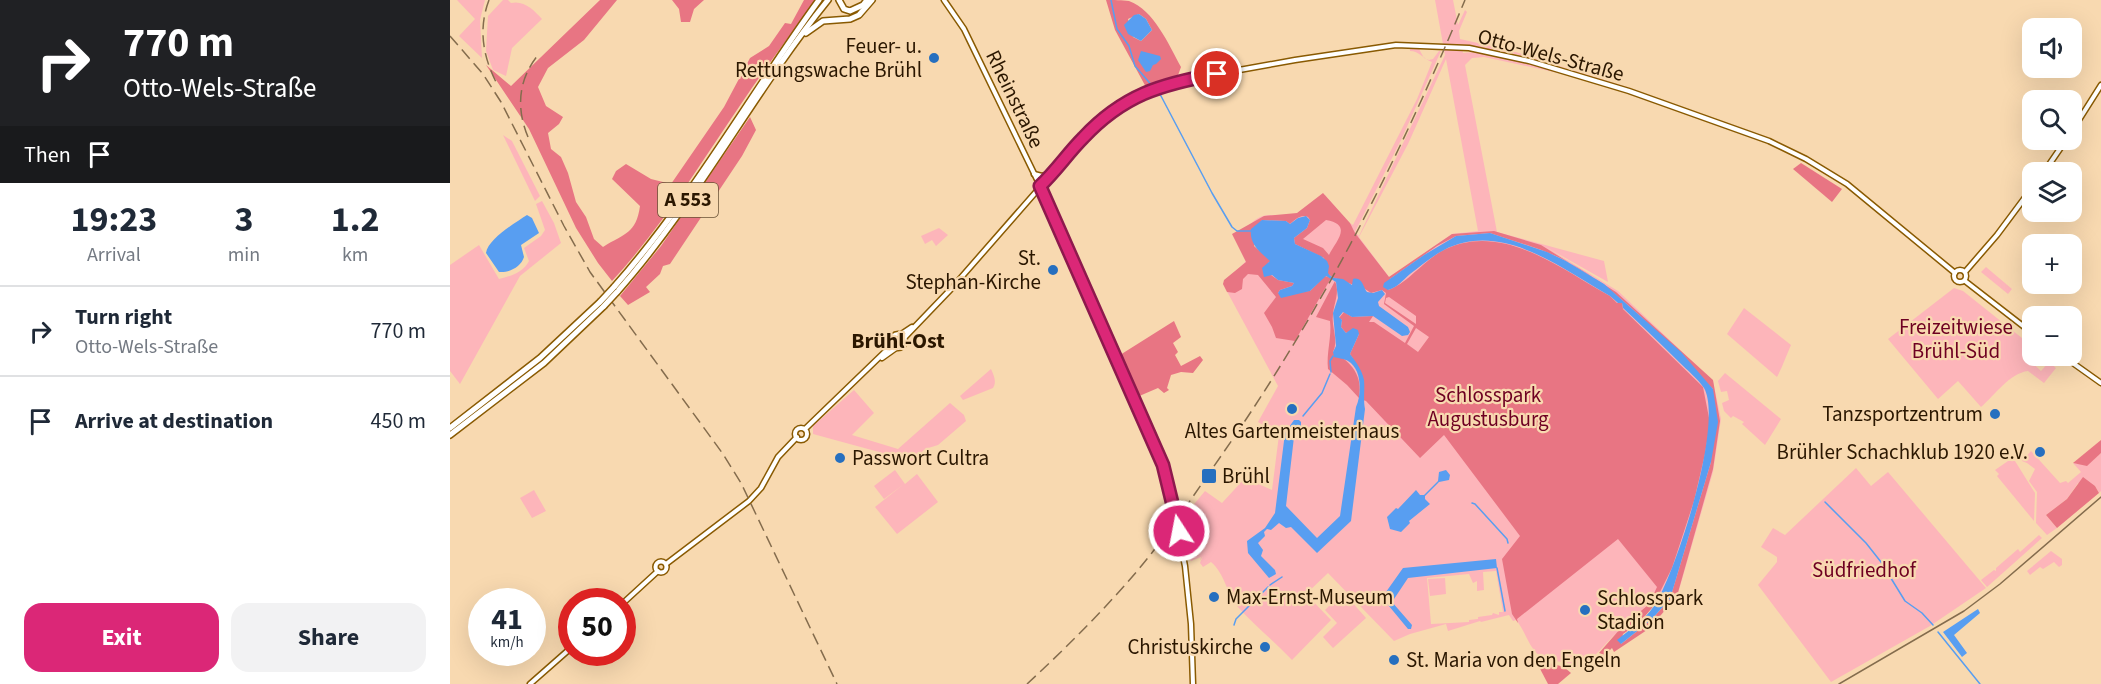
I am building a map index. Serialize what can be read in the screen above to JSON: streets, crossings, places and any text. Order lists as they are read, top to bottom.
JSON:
{
  "streets": {
    "highway": ["A 553"],
    "street": ["Otto-Wels-Straße", "Rheinstraße"]
  },
  "crossings": [
    ["Otto-Wels-Straße", "Rheinstraße"]
  ],
  "districts": ["Brühl-Ost"],
  "parks": ["Freizeitwiese Brühl-Süd", "Schlosspark Augustusburg", "Südfriedhof"],
  "places": {
    "other": [
      "Feuer- u. Rettungswache Brühl",
      "St. Stephan-Kirche",
      "Altes Gartenmeisterhaus",
      "Tanzsportzentrum",
      "Brühler Schachklub 1920 e.V.",
      "Passwort Cultra",
      "Max-Ernst-Museum",
      "Schlosspark Stadion",
      "Christuskirche",
      "St. Maria von den Engeln"
    ],
    "transit": ["Brühl"]
  },
  "page": {
    "turn": ["770 m", "Otto-Wels-Straße"],
    "map_buttons": ["+", "−"],
    "then": "Then",
    "eta": [
      "19:23",
      "Arrival",
      "3",
      "min",
      "1.2",
      "km"
    ],
    "list": [
      {
        "name": "Turn right",
        "note": "Otto-Wels-Straße",
        "value": "770 m"
      },
      {
        "name": "Arrive at destination",
        "value": "450 m"
      }
    ],
    "speed": "41 km/h",
    "limit": "50",
    "buttons": ["Exit", "Share"]
  }
}
